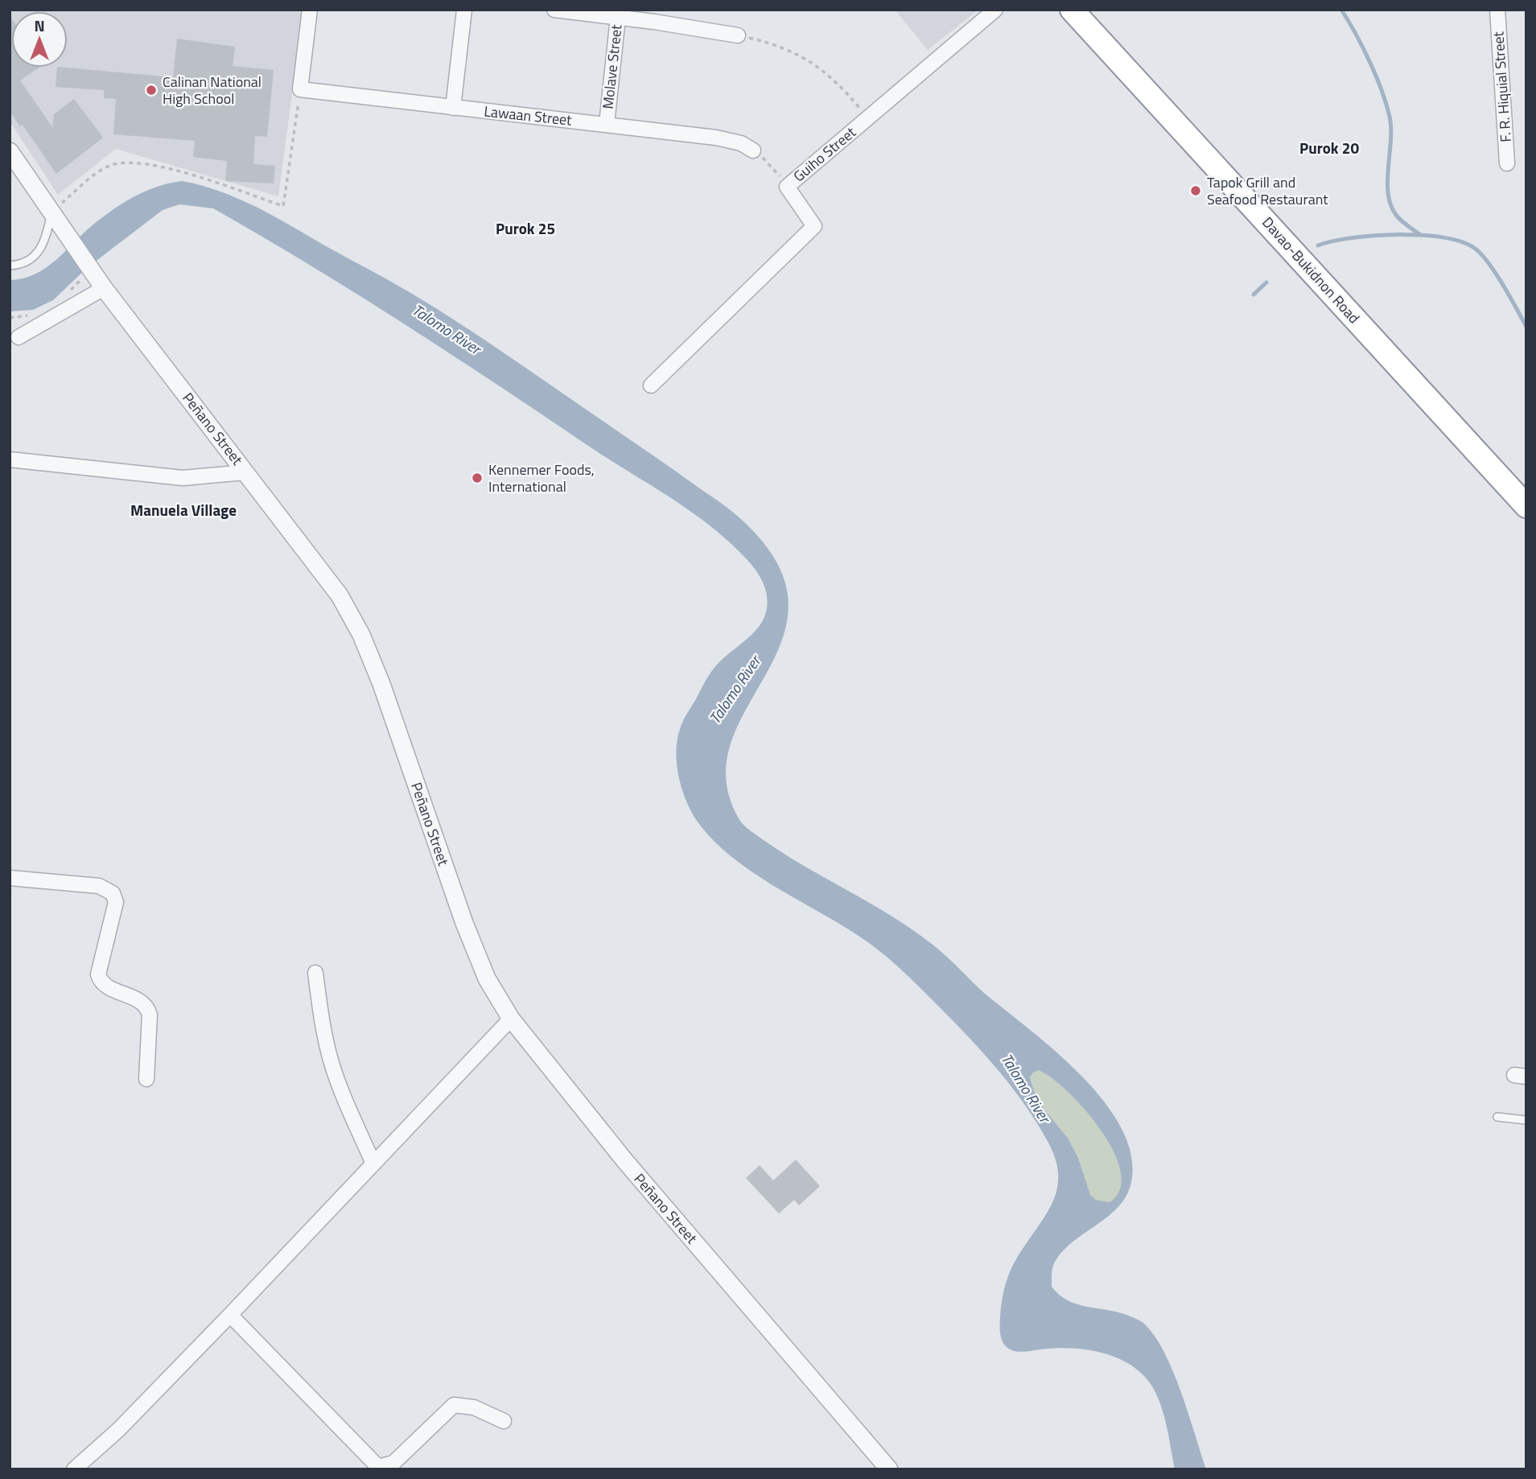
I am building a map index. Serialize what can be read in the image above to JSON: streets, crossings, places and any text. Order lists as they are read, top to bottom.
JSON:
{
  "streets": {
    "highway": ["Davao-Bukidnon Road"],
    "street": [
      "Molave Street",
      "F. R. Hiquial Street",
      "Lawaan Street",
      "Guiho Street",
      "Peñano Street"
    ]
  },
  "crossings": [
    ["Molave Street", "Lawaan Street"]
  ],
  "districts": ["Purok 20", "Purok 25", "Manuela Village"],
  "water": ["Talomo River"],
  "places": ["Calinan National High School", "Tapok Grill and Seafood Restaurant", "Kennemer Foods, International"],
  "north": "top"
}
